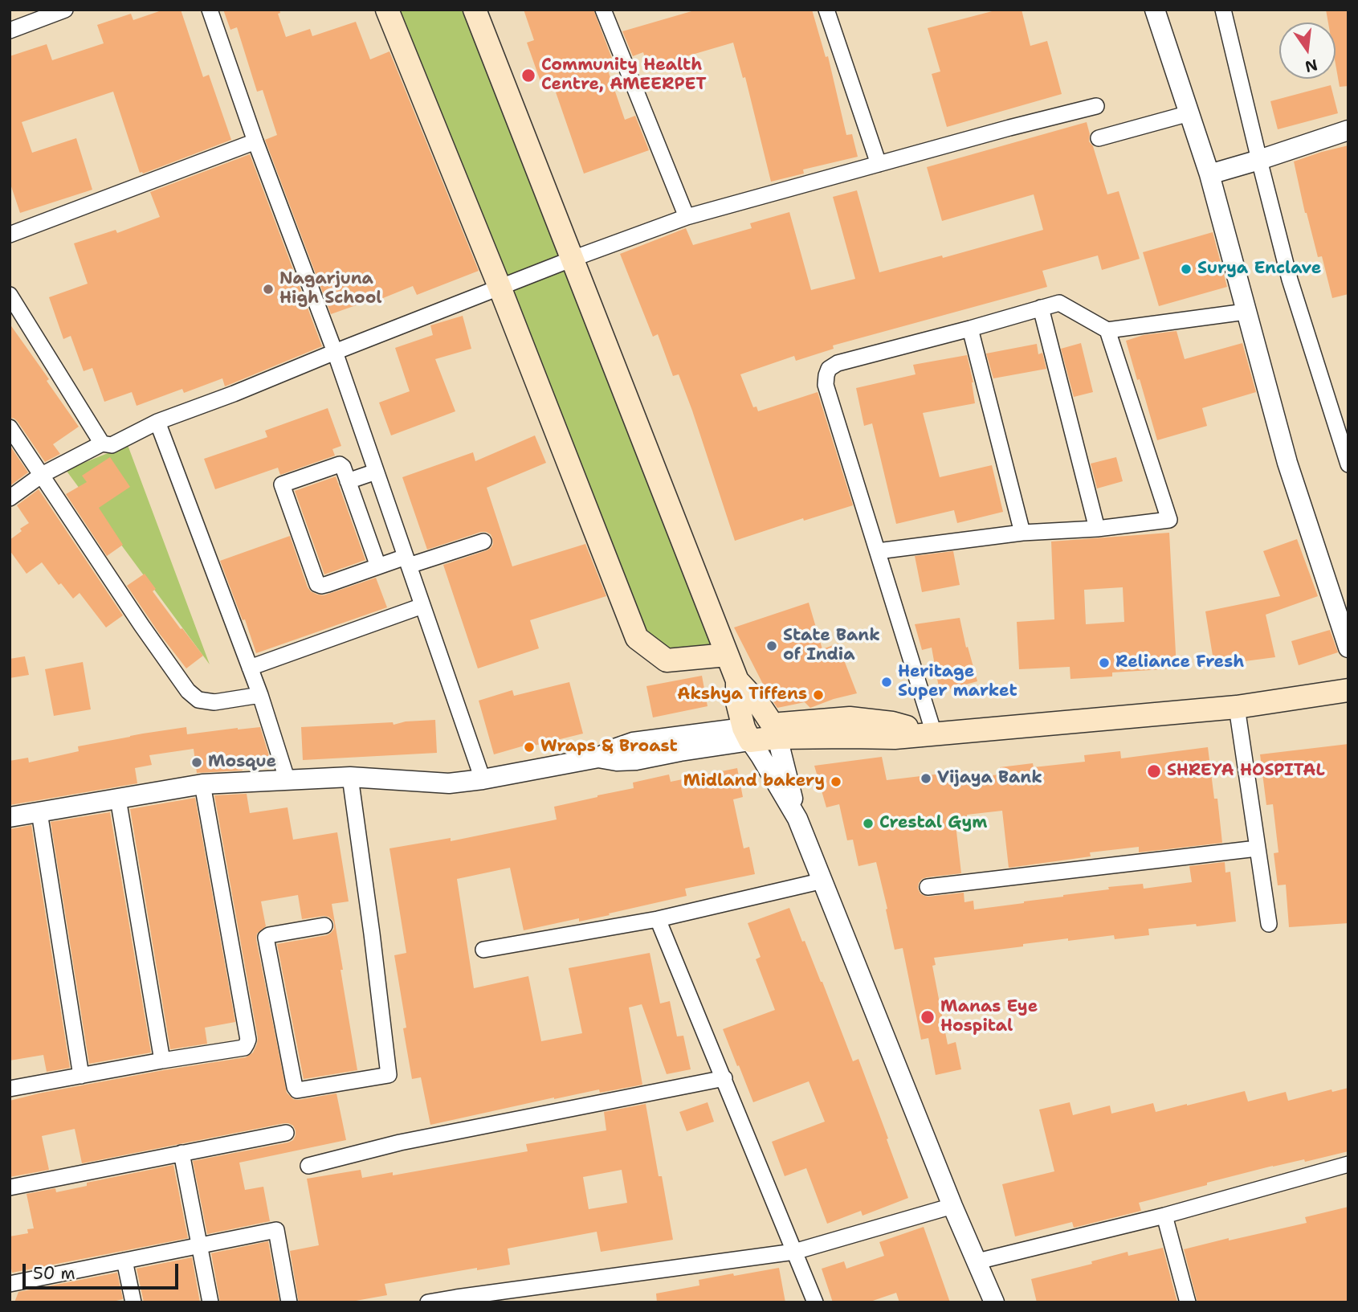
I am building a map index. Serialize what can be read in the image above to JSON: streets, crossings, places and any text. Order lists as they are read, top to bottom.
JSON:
{
  "places": [
    "Community Health Centre, AMEERPET",
    "Surya Enclave",
    "Nagarjuna High School",
    "State Bank of India",
    "Reliance Fresh",
    "Heritage Super market",
    "Akshya Tiffens",
    "Wraps & Broast",
    "Mosque",
    "SHREYA HOSPITAL",
    "Vijaya Bank",
    "Midland bakery",
    "Crestal Gym",
    "Manas Eye Hospital"
  ],
  "scale_bar": "50 m",
  "north": "bottom"
}
